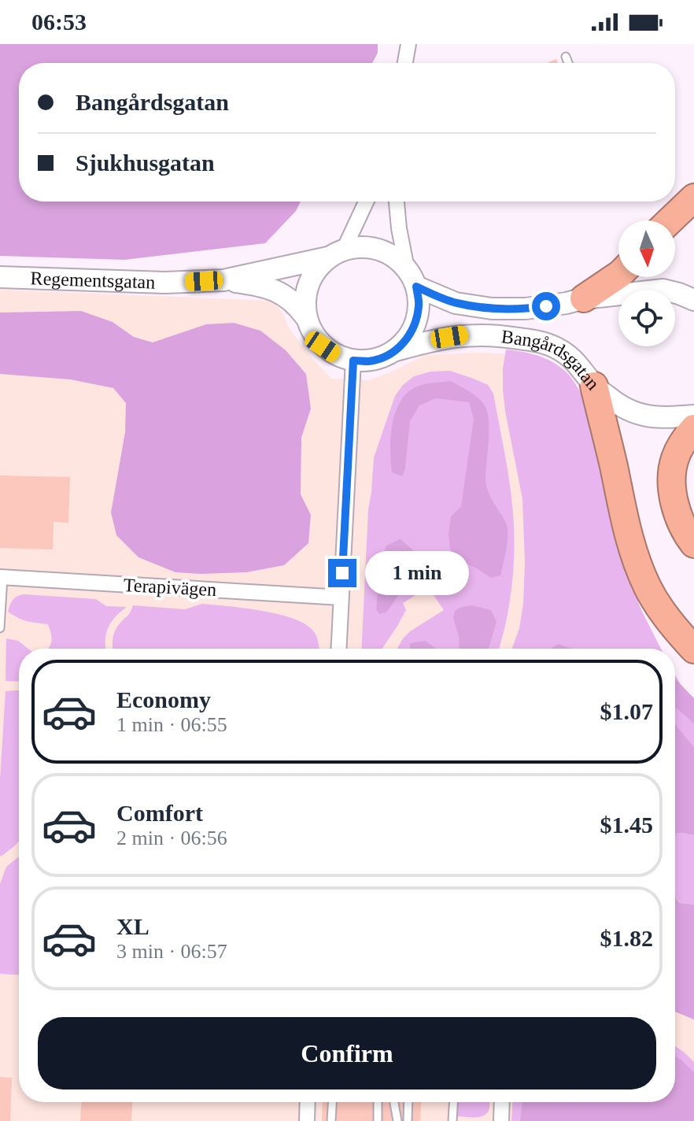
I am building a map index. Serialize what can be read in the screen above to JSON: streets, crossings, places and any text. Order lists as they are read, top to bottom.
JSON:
{
  "streets": {
    "street": ["Regementsgatan", "Bangårdsgatan", "Terapivägen"]
  },
  "crossings": [
    ["Regementsgatan", "Bangårdsgatan"]
  ],
  "north": "bottom",
  "page": {
    "status": "06:53",
    "banner": ["Bangårdsgatan", "Sjukhusgatan"],
    "bubble": "1 min",
    "list": [
      {
        "name": "Economy",
        "note": "1 min · 06:55",
        "value": "$1.07"
      },
      {
        "name": "Comfort",
        "note": "2 min · 06:56",
        "value": "$1.45"
      },
      {
        "name": "XL",
        "note": "3 min · 06:57",
        "value": "$1.82"
      }
    ],
    "buttons": "Confirm"
  }
}
